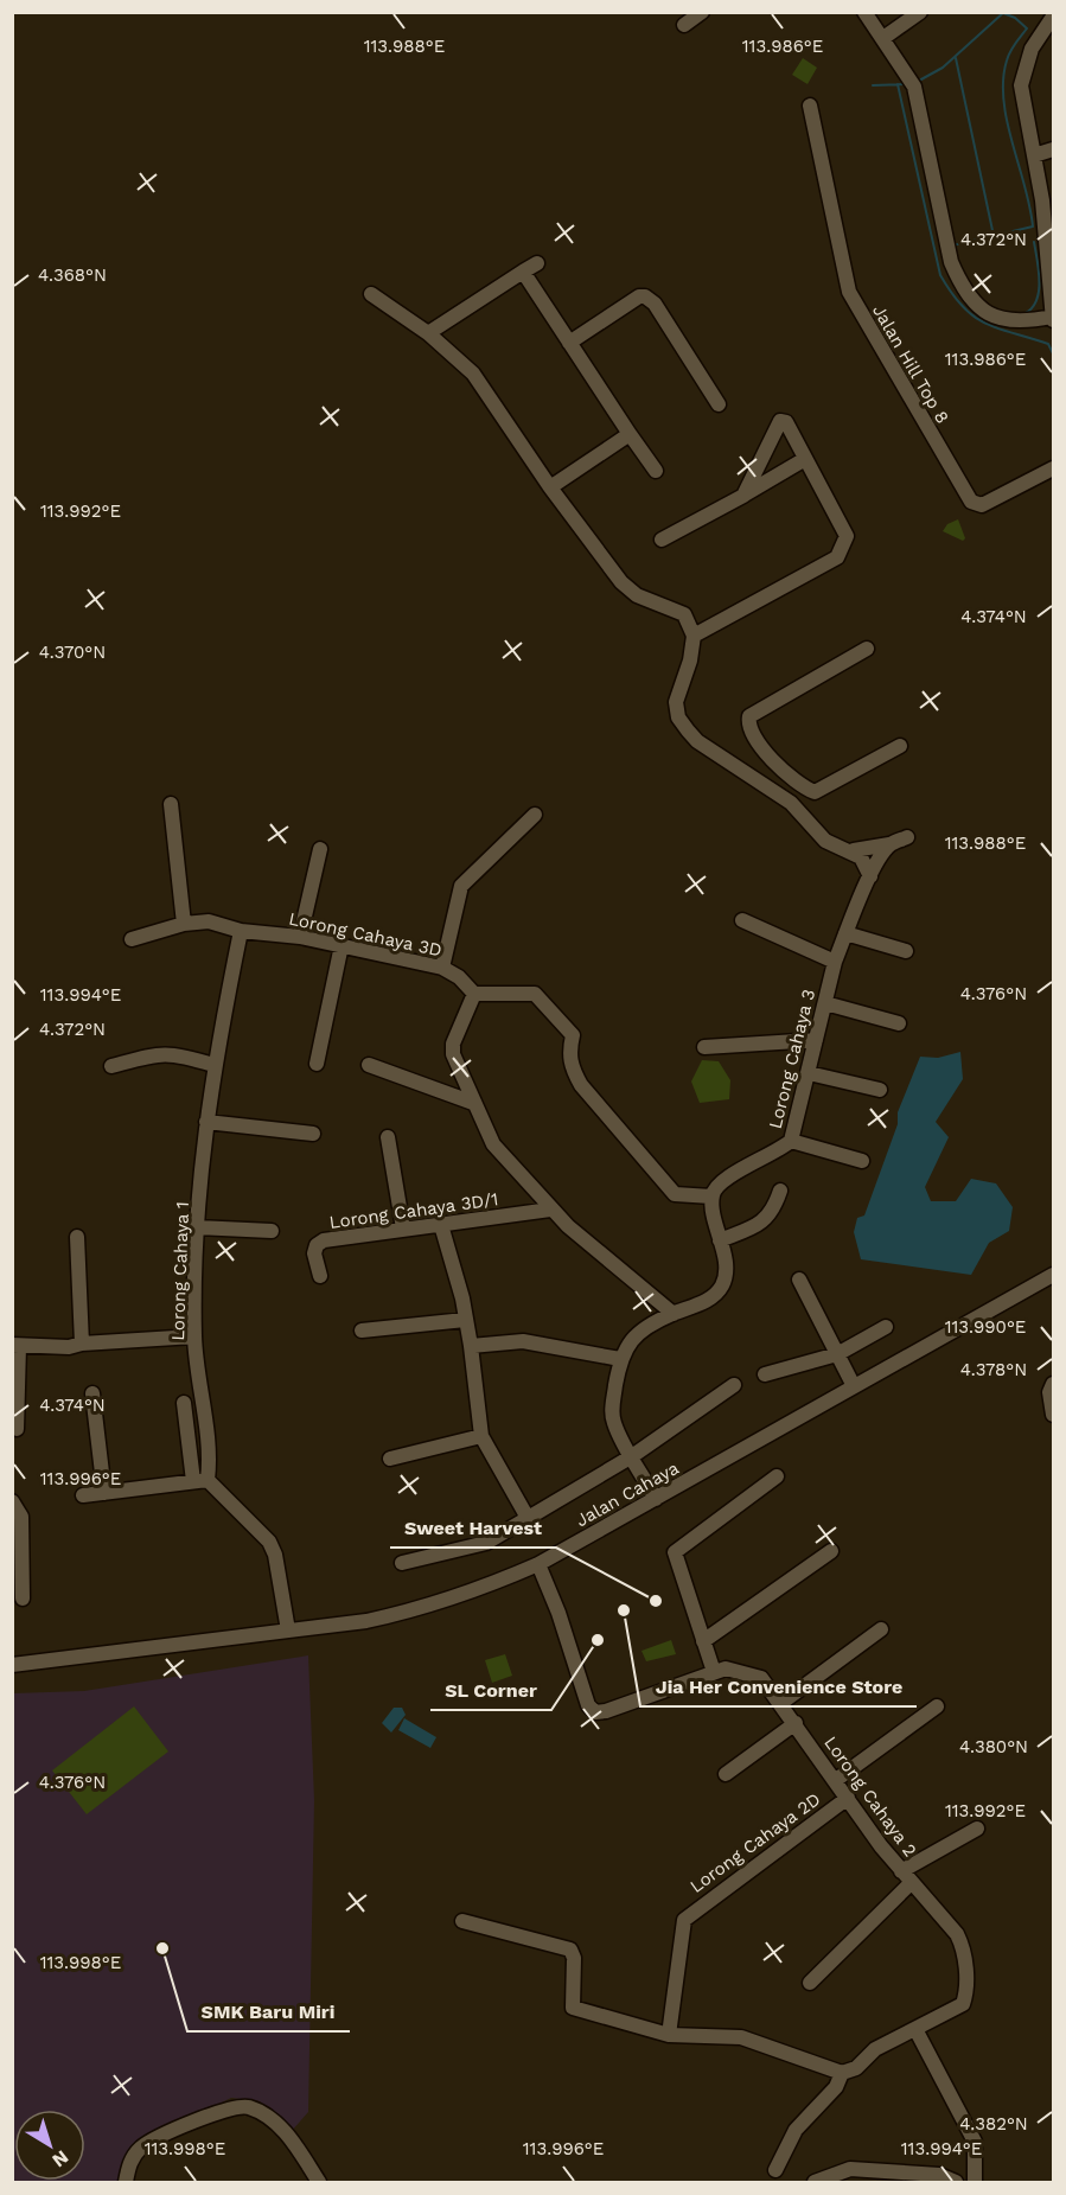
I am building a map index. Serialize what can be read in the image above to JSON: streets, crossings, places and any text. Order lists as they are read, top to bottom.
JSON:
{
  "streets": {
    "street": [
      "Jalan Hill Top 8",
      "Lorong Cahaya 3D",
      "Lorong Cahaya 3",
      "Lorong Cahaya 3D/1",
      "Lorong Cahaya 1",
      "Jalan Cahaya",
      "Lorong Cahaya 2",
      "Lorong Cahaya 2D"
    ]
  },
  "crossings": [
    ["Lorong Cahaya 3D", "Lorong Cahaya 1"],
    ["Jalan Cahaya", "Lorong Cahaya 2"],
    ["Lorong Cahaya 2", "Lorong Cahaya 2D"]
  ],
  "places": [
    "Sweet Harvest",
    "Jia Her Convenience Store",
    "SL Corner",
    "SMK Baru Miri"
  ],
  "north": "bottom right",
  "coordinates": [
    "113.988°E",
    "113.986°E",
    "4.372°N",
    "4.368°N",
    "113.992°E",
    "4.374°N",
    "4.370°N",
    "4.376°N",
    "113.994°E",
    "113.990°E",
    "4.378°N",
    "113.996°E",
    "4.380°N",
    "113.998°E",
    "4.382°N"
  ]
}
